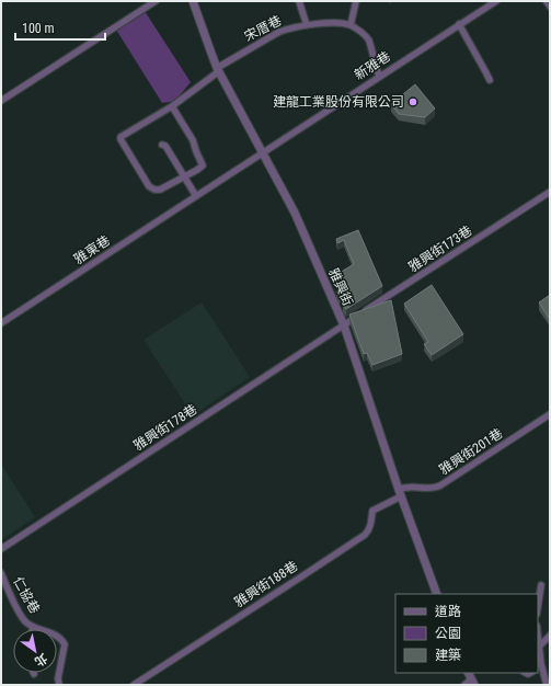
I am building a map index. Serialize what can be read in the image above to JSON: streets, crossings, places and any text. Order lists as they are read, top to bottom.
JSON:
{
  "streets": {
    "street": [
      "宋厝巷",
      "新雅巷",
      "雅興街173巷",
      "雅東巷",
      "雅興街",
      "雅興街178巷",
      "雅興街201巷",
      "雅興街188巷",
      "仁協巷"
    ]
  },
  "crossings": [
    ["宋厝巷", "雅興街"],
    ["新雅巷", "雅東巷"],
    ["新雅巷", "雅興街"],
    ["雅興街173巷", "雅興街"],
    ["雅興街173巷", "雅興街178巷"],
    ["雅東巷", "雅興街"],
    ["雅興街", "雅興街178巷"],
    ["雅興街", "雅興街201巷"],
    ["雅興街", "雅興街188巷"],
    ["雅興街201巷", "雅興街188巷"]
  ],
  "places": ["建龍工業股份有限公司"],
  "legend": ["道路", "公園", "建築"],
  "scale_bar": "100 m",
  "north": "bottom right"
}
